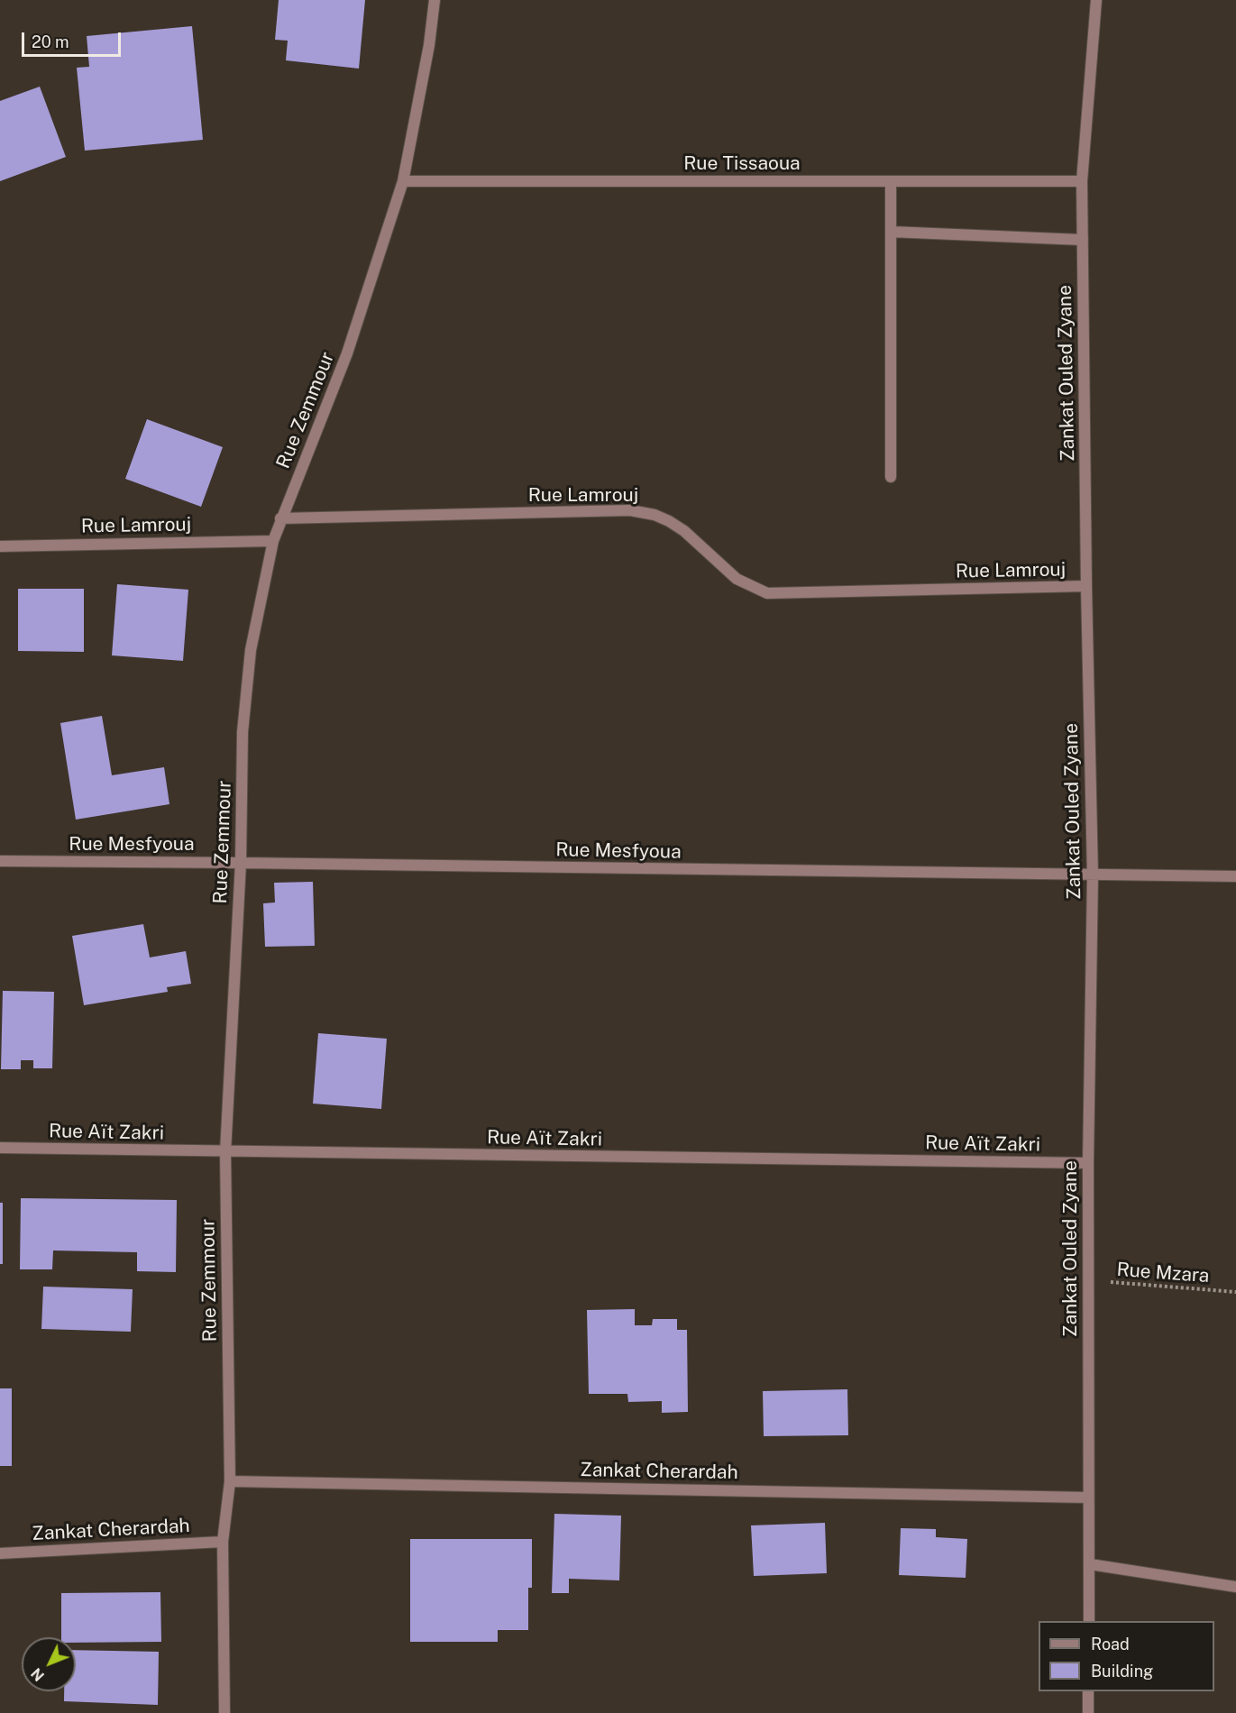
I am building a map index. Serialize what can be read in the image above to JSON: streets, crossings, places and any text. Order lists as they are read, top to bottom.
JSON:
{
  "streets": {
    "street": [
      "Rue Tissaoua",
      "Zankat Ouled Zyane",
      "Rue Zemmour",
      "Rue Lamrouj",
      "Rue Mesfyoua",
      "Rue Aït Zakri",
      "Zankat Cherardah"
    ],
    "path": ["Rue Mzara"]
  },
  "crossings": [
    ["Rue Tissaoua", "Zankat Ouled Zyane"],
    ["Rue Tissaoua", "Rue Zemmour"],
    ["Zankat Ouled Zyane", "Rue Lamrouj"],
    ["Zankat Ouled Zyane", "Rue Mesfyoua"],
    ["Zankat Ouled Zyane", "Rue Aït Zakri"],
    ["Zankat Ouled Zyane", "Rue Mzara"],
    ["Zankat Ouled Zyane", "Zankat Cherardah"],
    ["Rue Zemmour", "Rue Lamrouj"],
    ["Rue Zemmour", "Rue Mesfyoua"],
    ["Rue Zemmour", "Rue Aït Zakri"],
    ["Rue Zemmour", "Zankat Cherardah"]
  ],
  "legend": ["Road", "Building"],
  "scale_bar": "20 m",
  "north": "bottom left"
}
